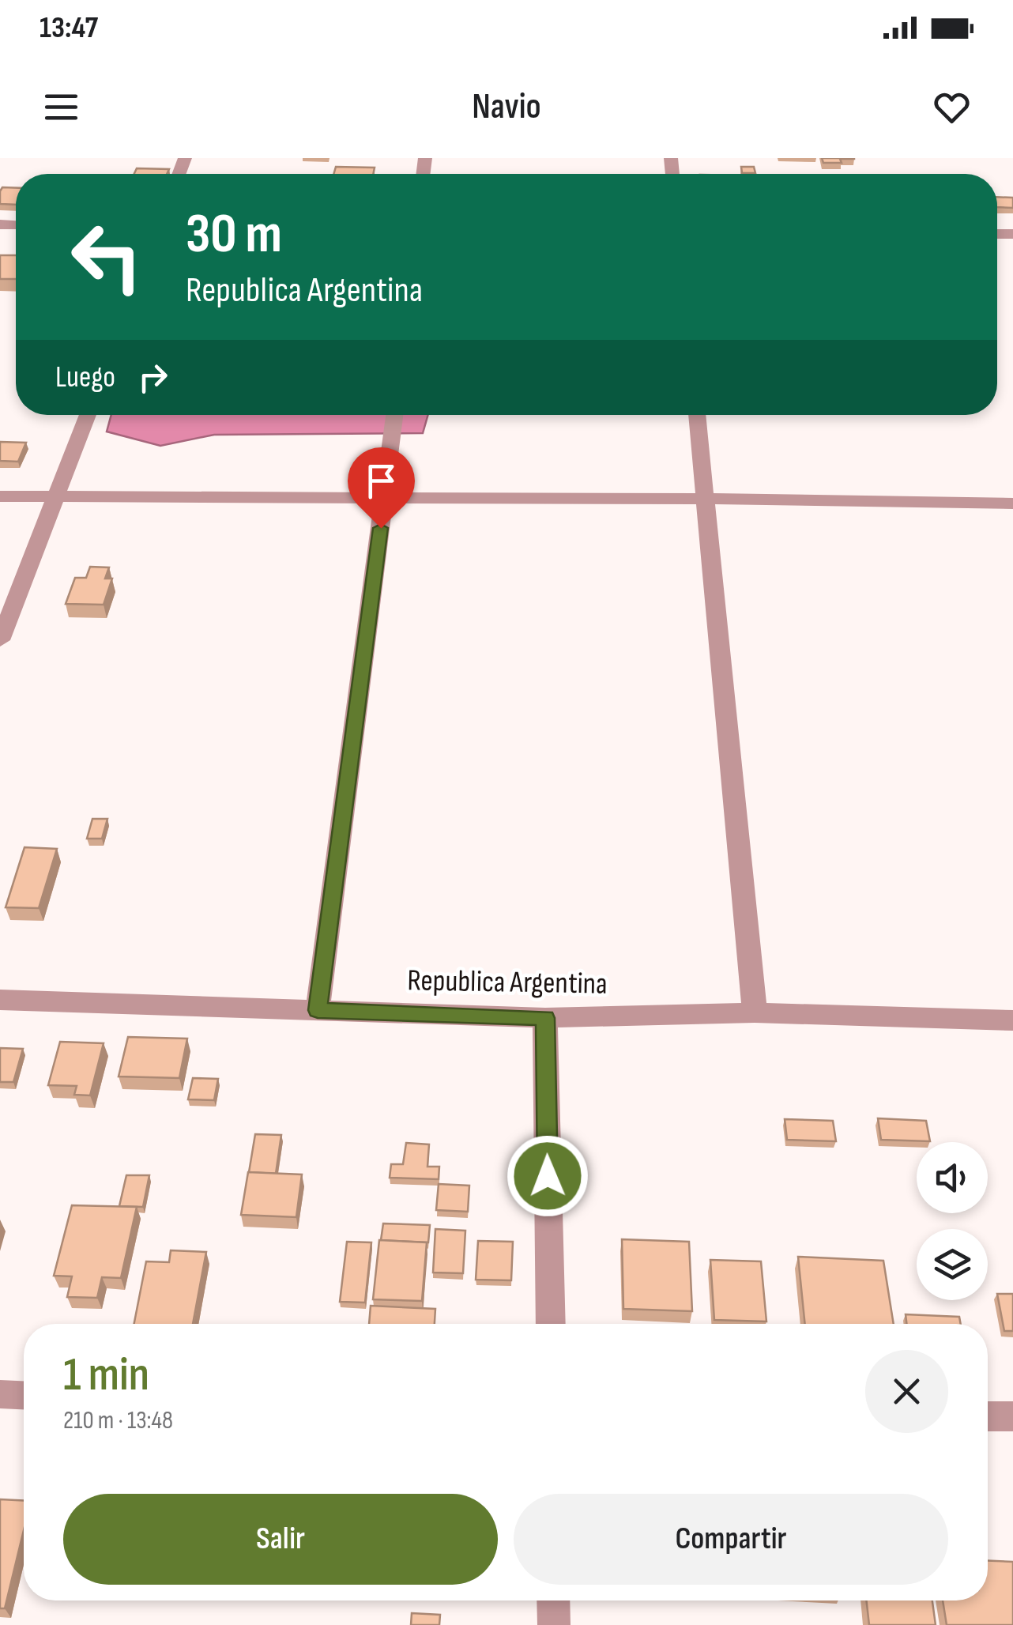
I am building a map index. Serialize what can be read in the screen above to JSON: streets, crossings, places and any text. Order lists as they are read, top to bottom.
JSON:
{
  "streets": {
    "street": ["Republica Argentina"]
  },
  "page": {
    "status": "13:47",
    "header": "Navio",
    "turn": ["30 m", "Republica Argentina"],
    "then": "Luego",
    "heading": ["1 min", "210 m · 13:48"],
    "buttons": ["Salir", "Compartir"]
  }
}
